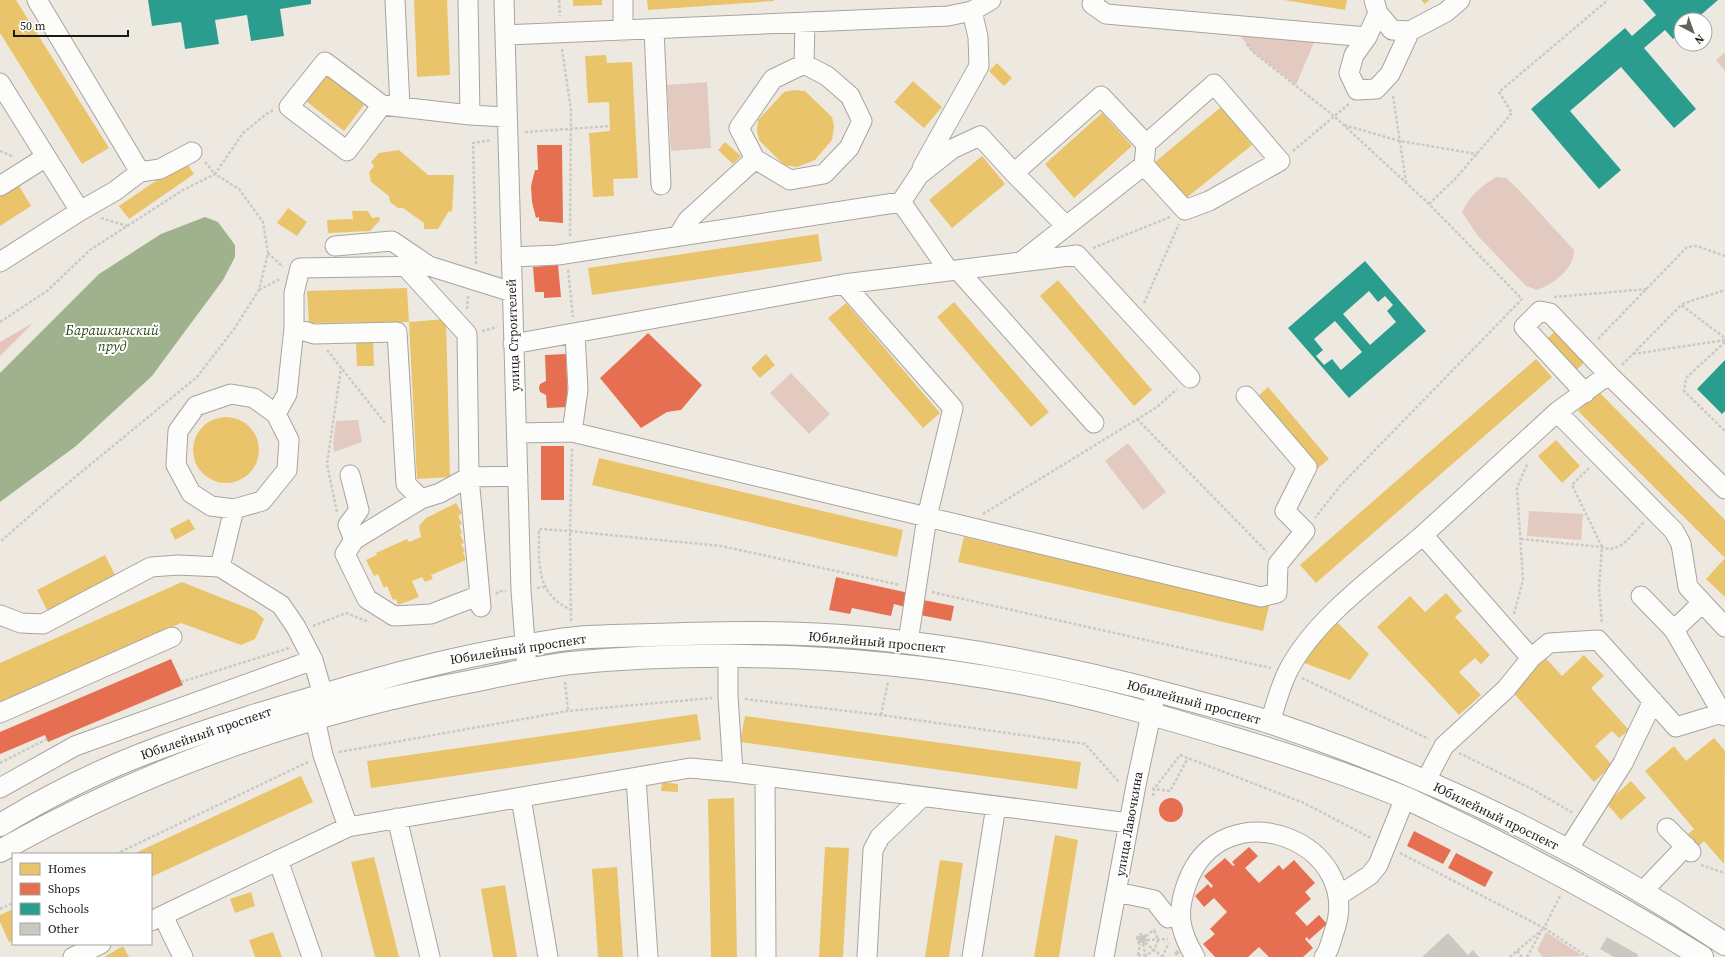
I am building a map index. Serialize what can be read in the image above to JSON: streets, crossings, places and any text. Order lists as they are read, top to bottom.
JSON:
{
  "streets": {
    "main road": ["Юбилейный проспект"],
    "street": ["улица Строителей", "улица Лавочкина"]
  },
  "crossings": [
    ["улица Строителей", "Юбилейный проспект"],
    ["Юбилейный проспект", "улица Лавочкина"]
  ],
  "water": ["Барашкинский пруд"],
  "legend": [
    "Homes",
    "Shops",
    "Schools",
    "Other"
  ],
  "scale_bar": "50 m",
  "north": "bottom right"
}
